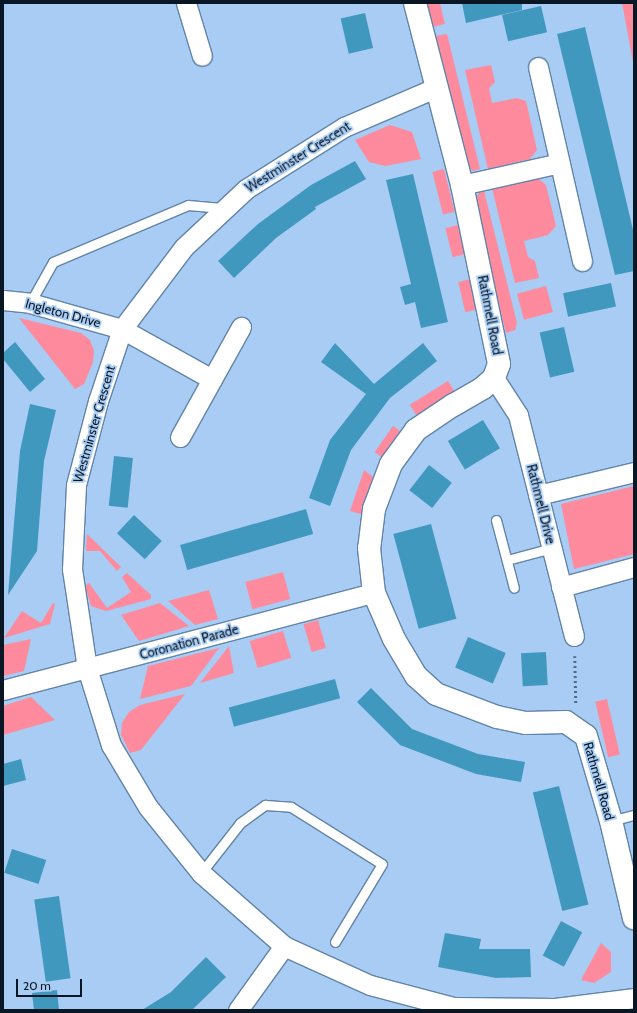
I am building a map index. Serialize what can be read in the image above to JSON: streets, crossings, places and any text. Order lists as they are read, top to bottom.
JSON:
{
  "streets": {
    "street": [
      "Westminster Crescent",
      "Ingleton Drive",
      "Rathmell Road",
      "Rathmell Drive",
      "Coronation Parade"
    ]
  },
  "crossings": [
    ["Westminster Crescent", "Ingleton Drive"],
    ["Westminster Crescent", "Rathmell Road"],
    ["Westminster Crescent", "Coronation Parade"],
    ["Rathmell Road", "Rathmell Drive"],
    ["Rathmell Road", "Coronation Parade"]
  ],
  "scale_bar": "20 m"
}
